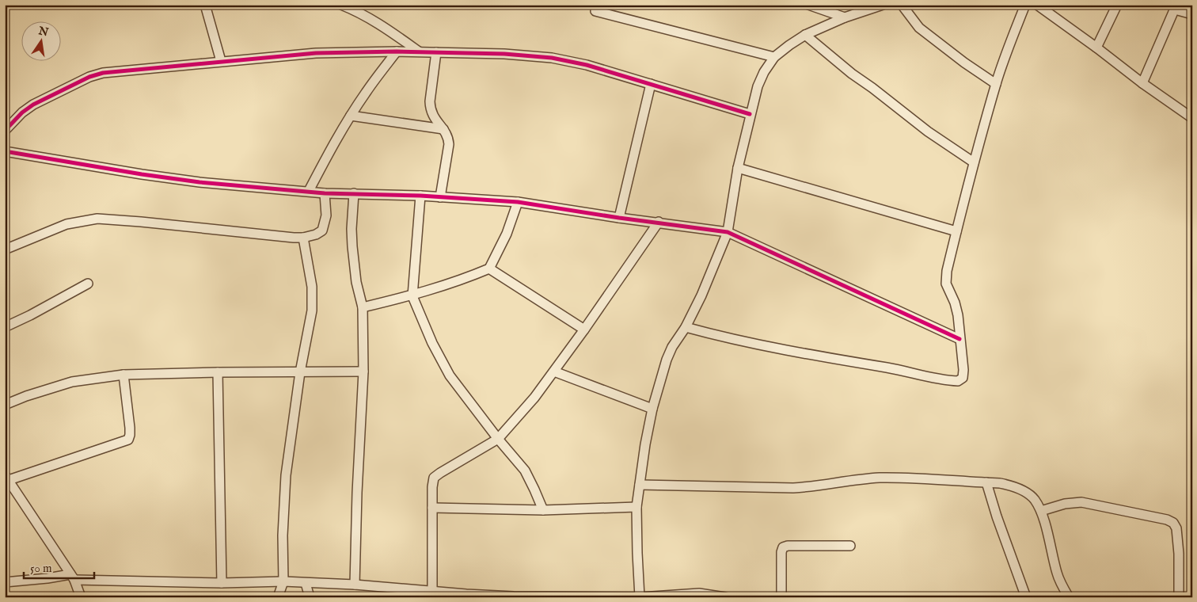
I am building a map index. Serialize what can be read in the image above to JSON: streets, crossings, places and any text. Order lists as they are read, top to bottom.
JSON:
{
  "scale_bar": "50 m",
  "north": "top"
}
